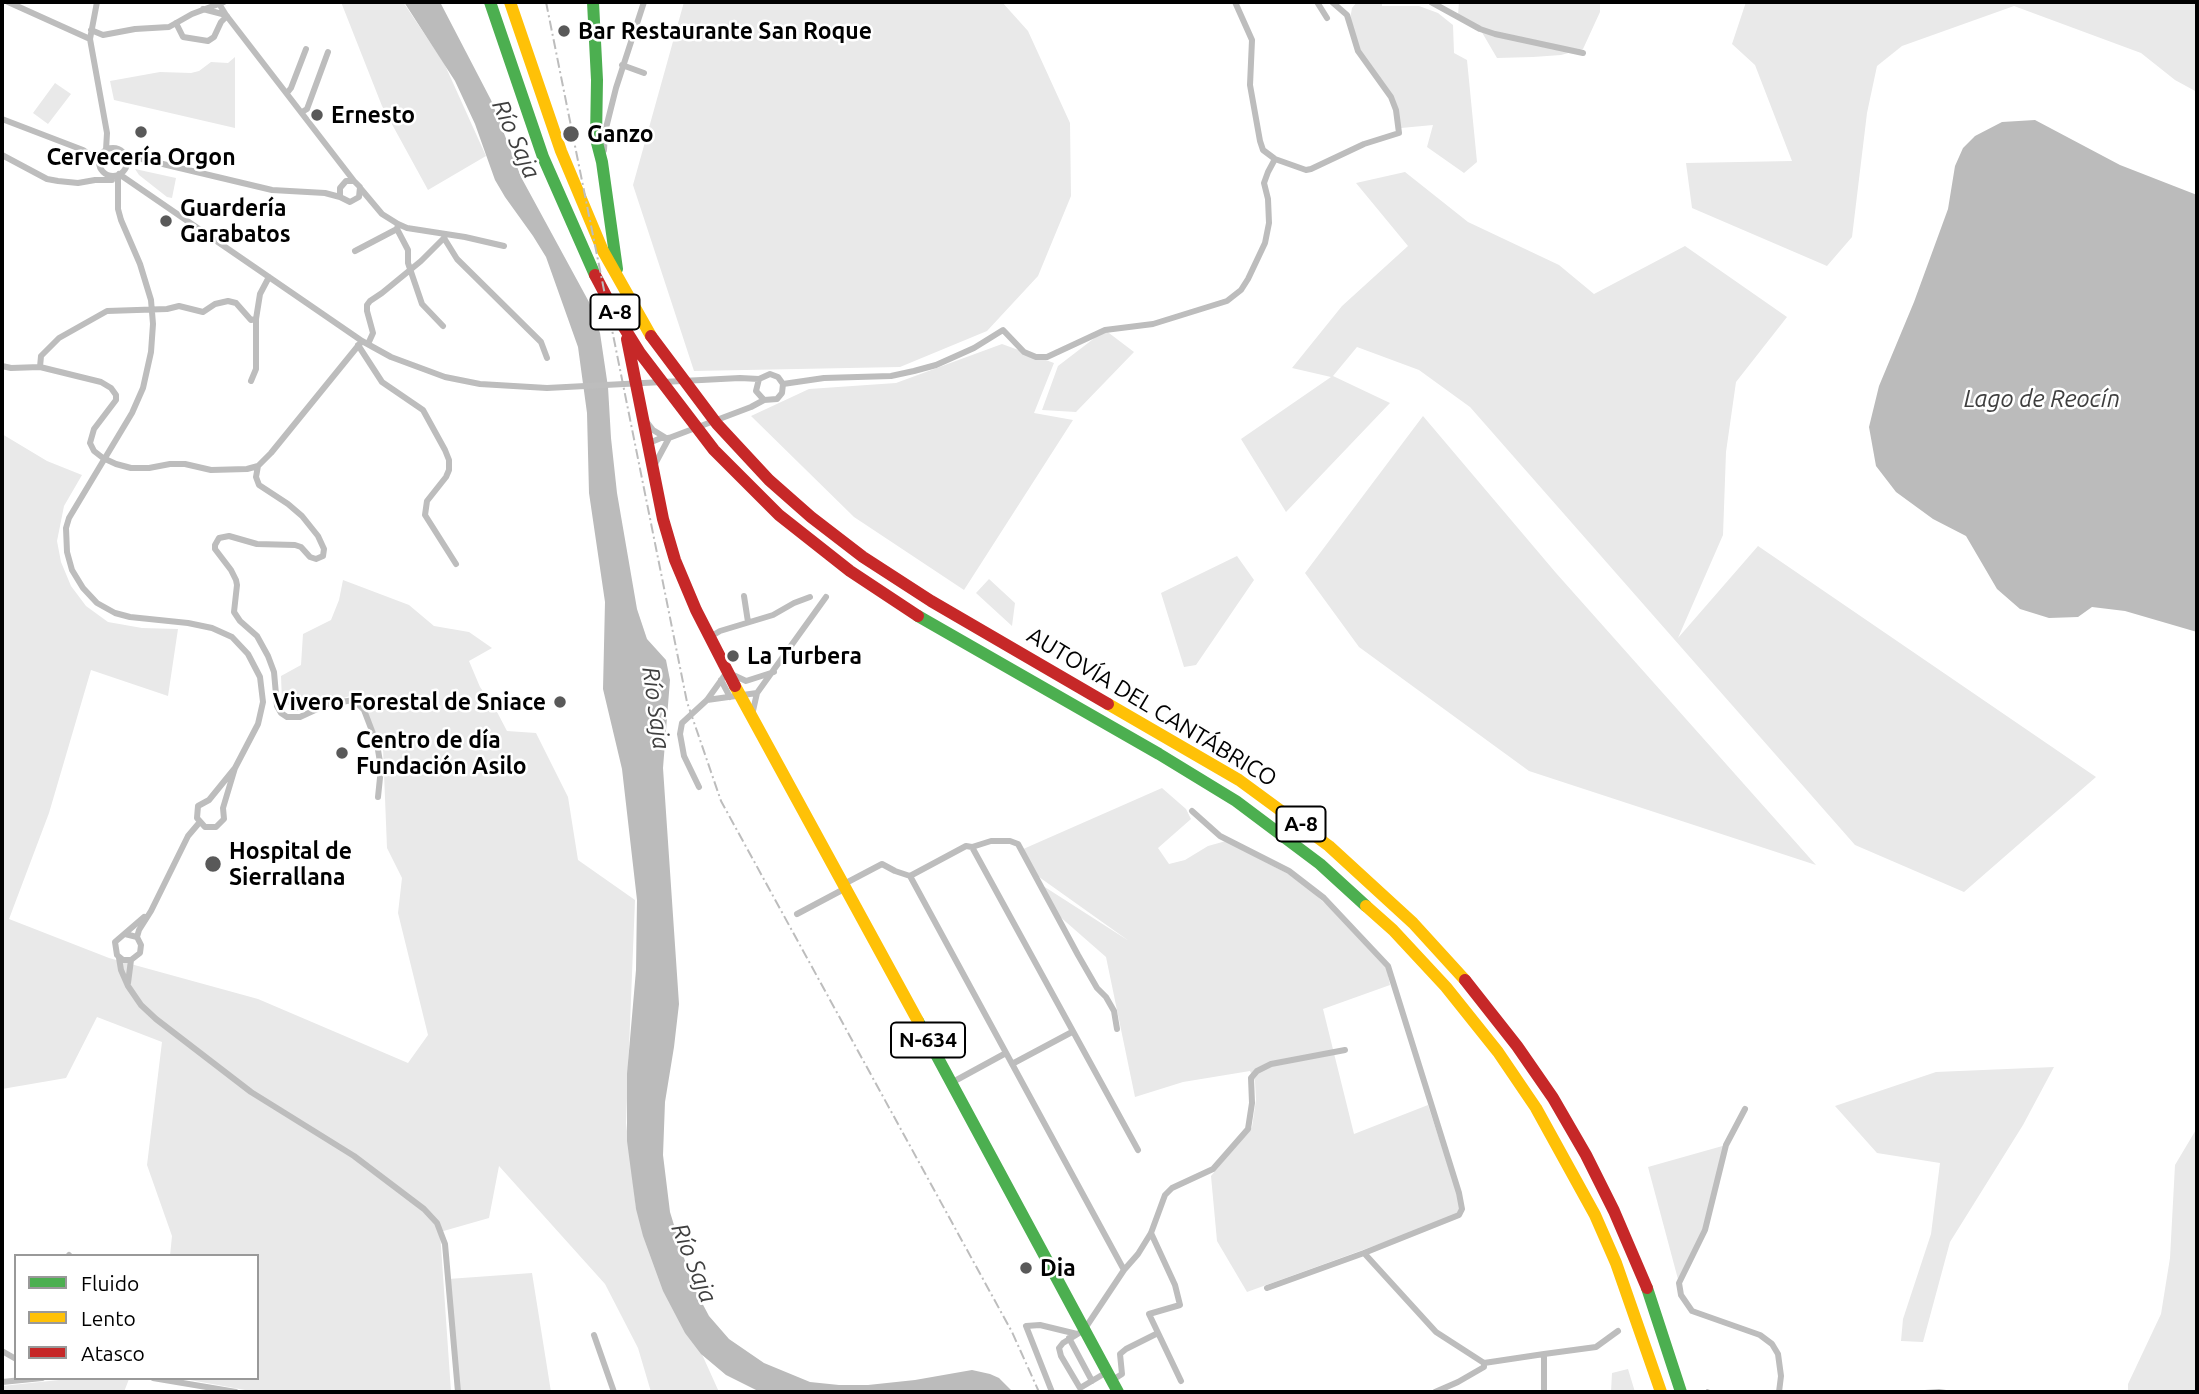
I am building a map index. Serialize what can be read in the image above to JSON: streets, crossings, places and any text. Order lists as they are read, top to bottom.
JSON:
{
  "streets": {
    "highway": ["A-8", "AUTOVÍA DEL CANTÁBRICO", "N-634"]
  },
  "crossings": [
    ["A-8", "AUTOVÍA DEL CANTÁBRICO"]
  ],
  "water": ["Río Saja", "Lago de Reocín"],
  "places": [
    "Bar Restaurante San Roque",
    "Ernesto",
    "Cervecería Orgon",
    "Ganzo",
    "Guardería Garabatos",
    "La Turbera",
    "Vivero Forestal de Sniace",
    "Centro de día Fundación Asilo",
    "Hospital de Sierrallana",
    "Dia"
  ],
  "legend": ["Fluido", "Lento", "Atasco"]
}
